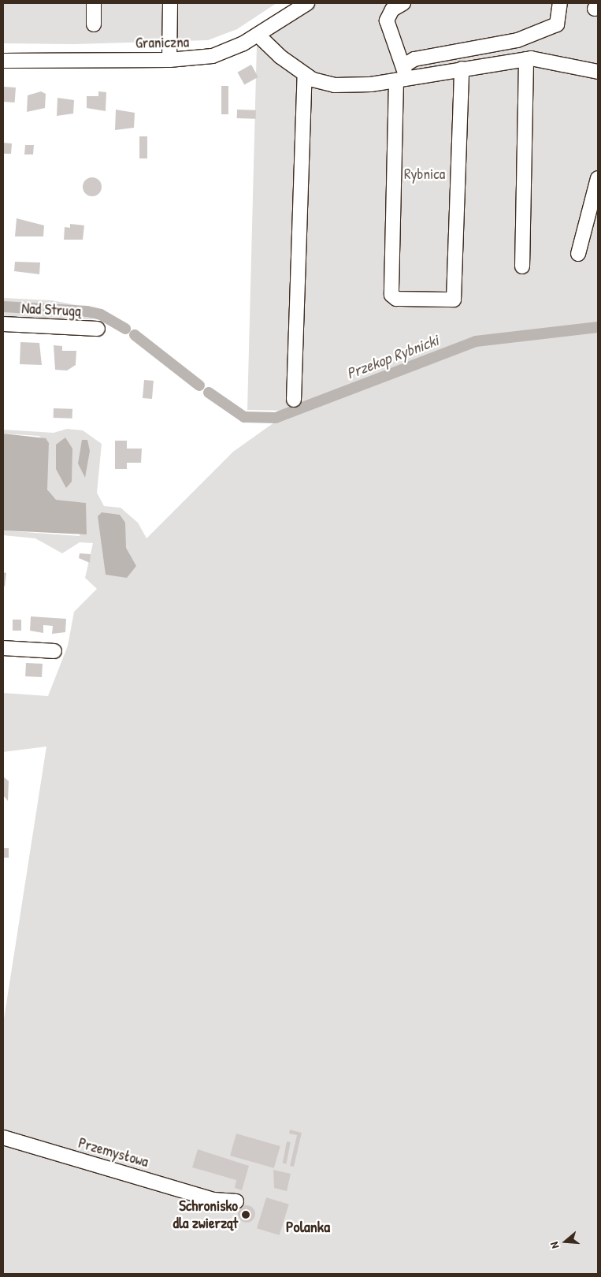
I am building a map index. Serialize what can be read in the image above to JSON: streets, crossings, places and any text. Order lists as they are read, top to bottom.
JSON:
{
  "streets": {
    "street": ["Graniczna", "Nad Strugą", "Przemysłowa"]
  },
  "districts": ["Polanka"],
  "water": ["Przekop Rybnicki"],
  "parks": ["Rybnica"],
  "places": ["Schronisko dla zwierząt"],
  "north": "left"
}
